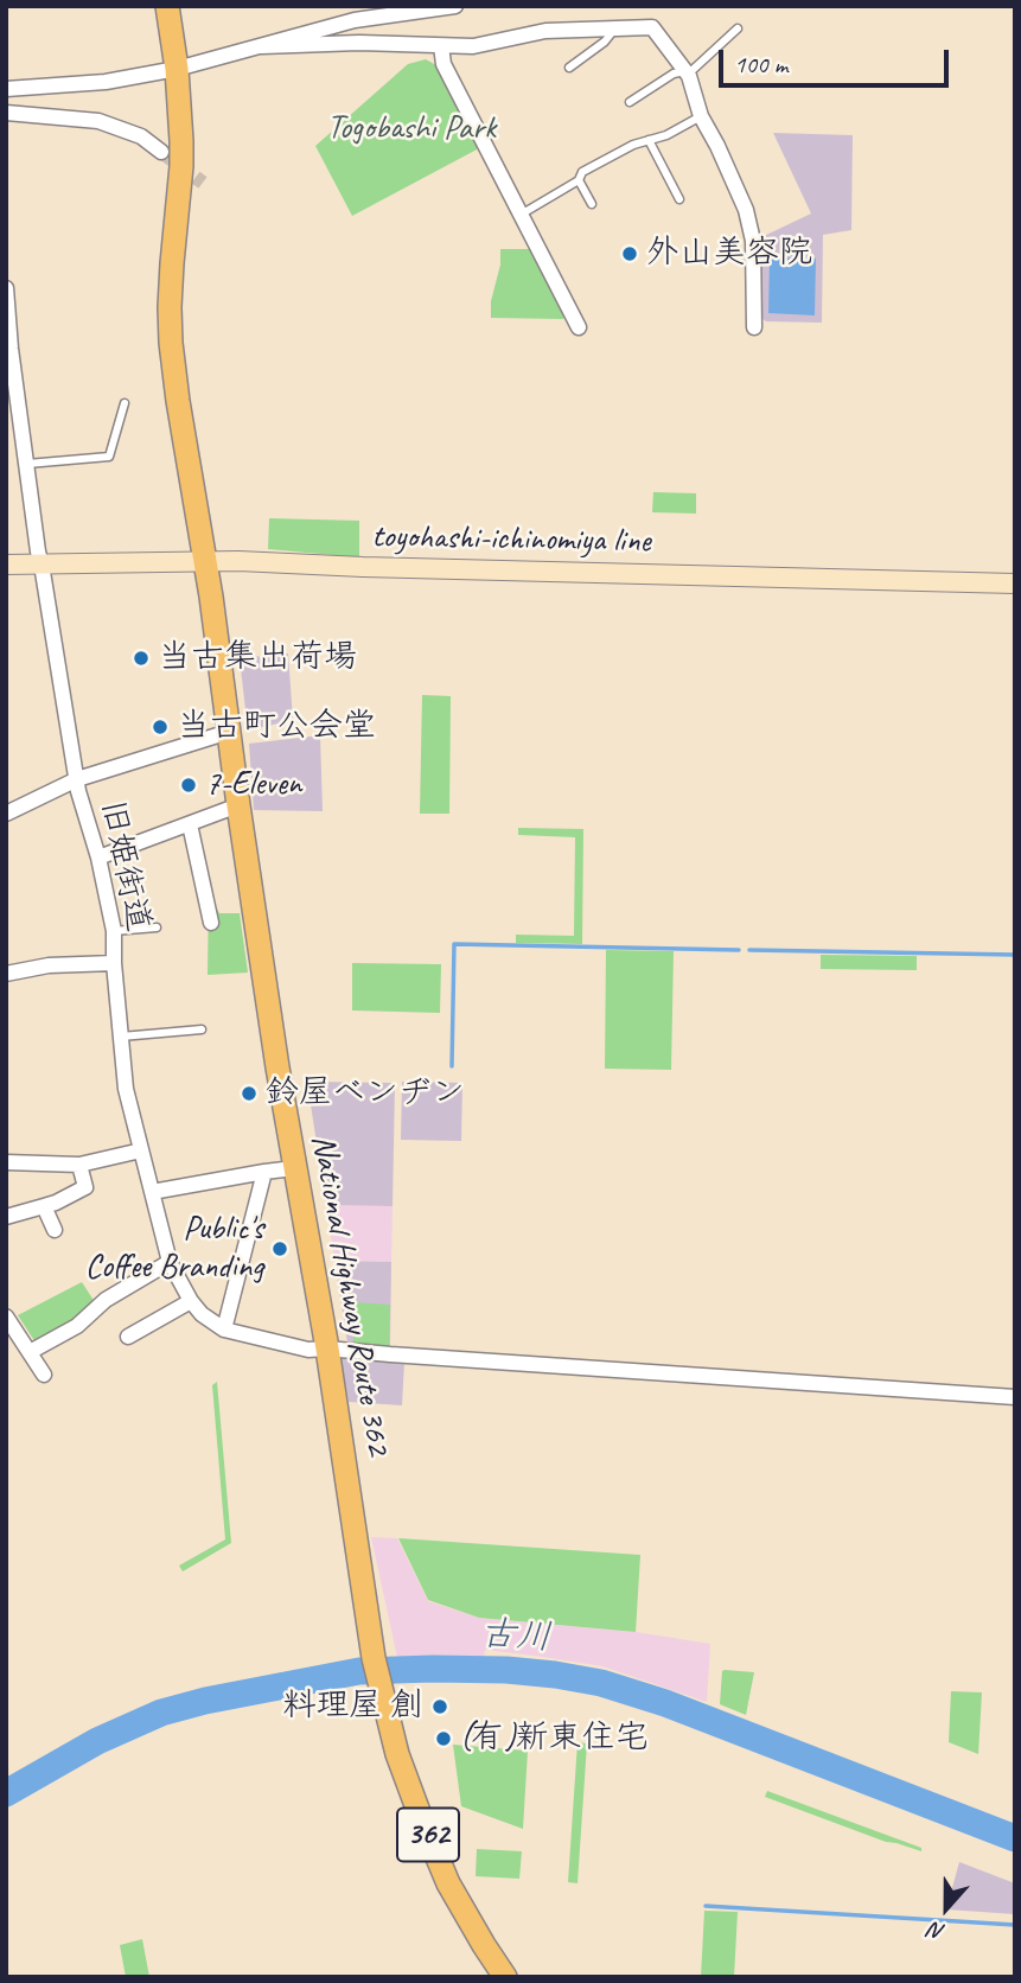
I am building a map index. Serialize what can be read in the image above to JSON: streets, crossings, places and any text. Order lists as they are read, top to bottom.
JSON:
{
  "streets": {
    "highway": ["National Highway Route 362", "362"],
    "main road": ["toyohashi-ichinomiya line"],
    "street": ["旧姫街道"]
  },
  "crossings": [
    ["toyohashi-ichinomiya line", "旧姫街道"],
    ["toyohashi-ichinomiya line", "National Highway Route 362"],
    ["旧姫街道", "National Highway Route 362"]
  ],
  "water": ["古川"],
  "parks": ["Togobashi Park"],
  "places": [
    "外山美容院",
    "当古集出荷場",
    "当古町公会堂",
    "7-Eleven",
    "鈴屋ベンヂン",
    "Public's Coffee Branding",
    "料理屋 創",
    "(有)新東住宅"
  ],
  "scale_bar": "100 m",
  "north": "bottom"
}
